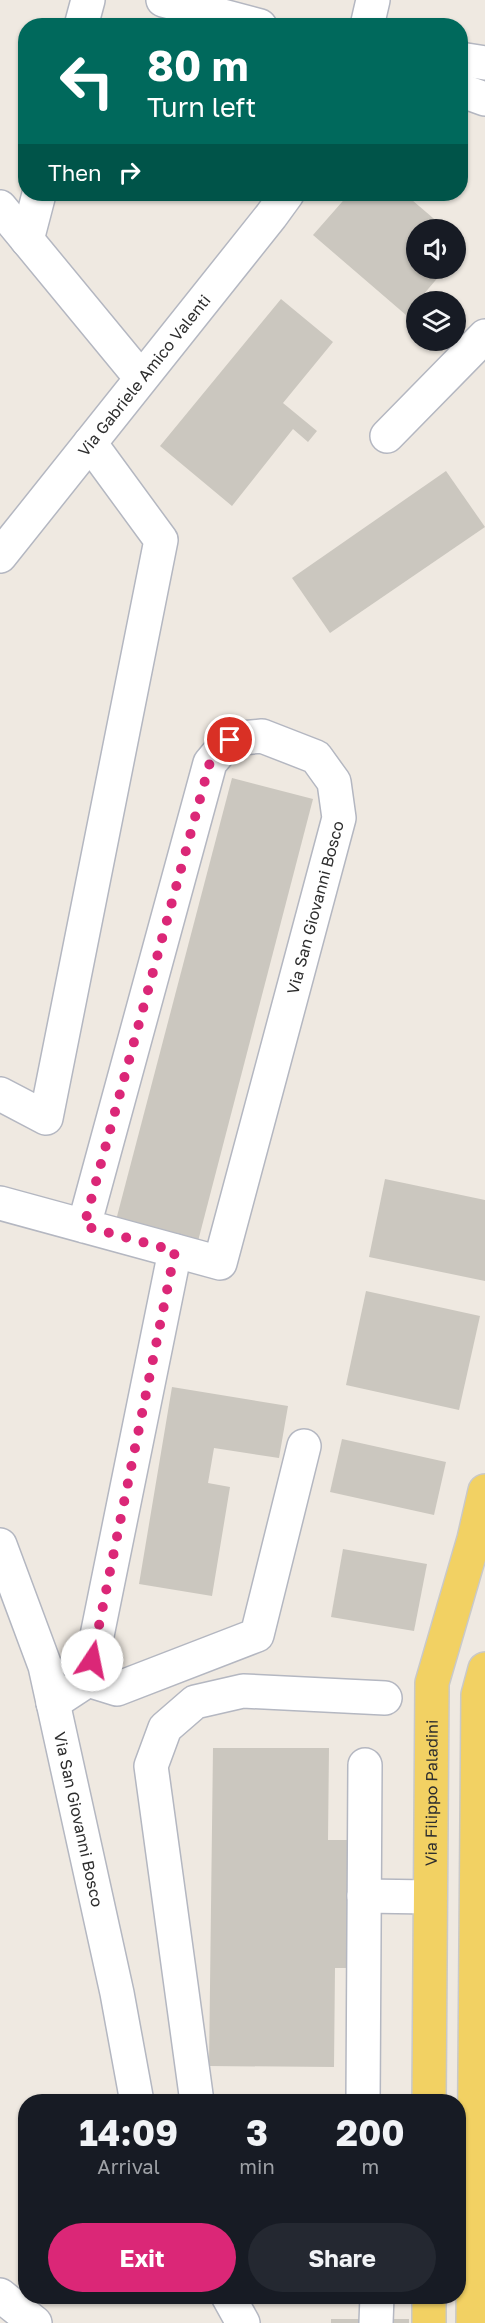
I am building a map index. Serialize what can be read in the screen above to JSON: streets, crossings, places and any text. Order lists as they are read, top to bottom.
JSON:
{
  "streets": {
    "main road": ["Via Filippo Paladini"],
    "street": ["Via Gabriele Amico Valenti", "Via San Giovanni Bosco"]
  },
  "page": {
    "turn": ["80 m", "Turn left"],
    "then": "Then",
    "eta": [
      "14:09",
      "Arrival",
      "3",
      "min",
      "200",
      "m"
    ],
    "buttons": ["Exit", "Share"]
  }
}
